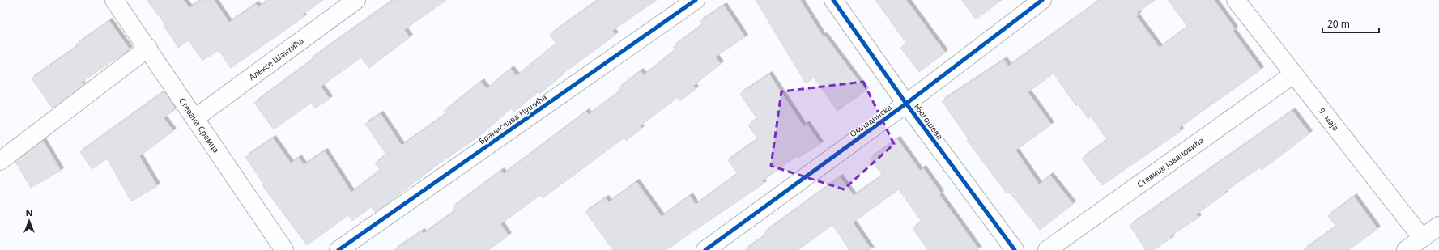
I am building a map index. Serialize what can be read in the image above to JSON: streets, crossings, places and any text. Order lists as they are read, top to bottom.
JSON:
{
  "streets": {
    "street": [
      "Алексе Шантића",
      "Бранислава Нушића",
      "9. маја",
      "Омладинска",
      "Његошева",
      "Стевана Сремца",
      "Стевице Јовановића"
    ]
  },
  "crossings": [
    ["Алексе Шантића", "Стевана Сремца"],
    ["9. маја", "Стевице Јовановића"],
    ["Омладинска", "Његошева"]
  ],
  "scale_bar": "20 m",
  "north": "top"
}
